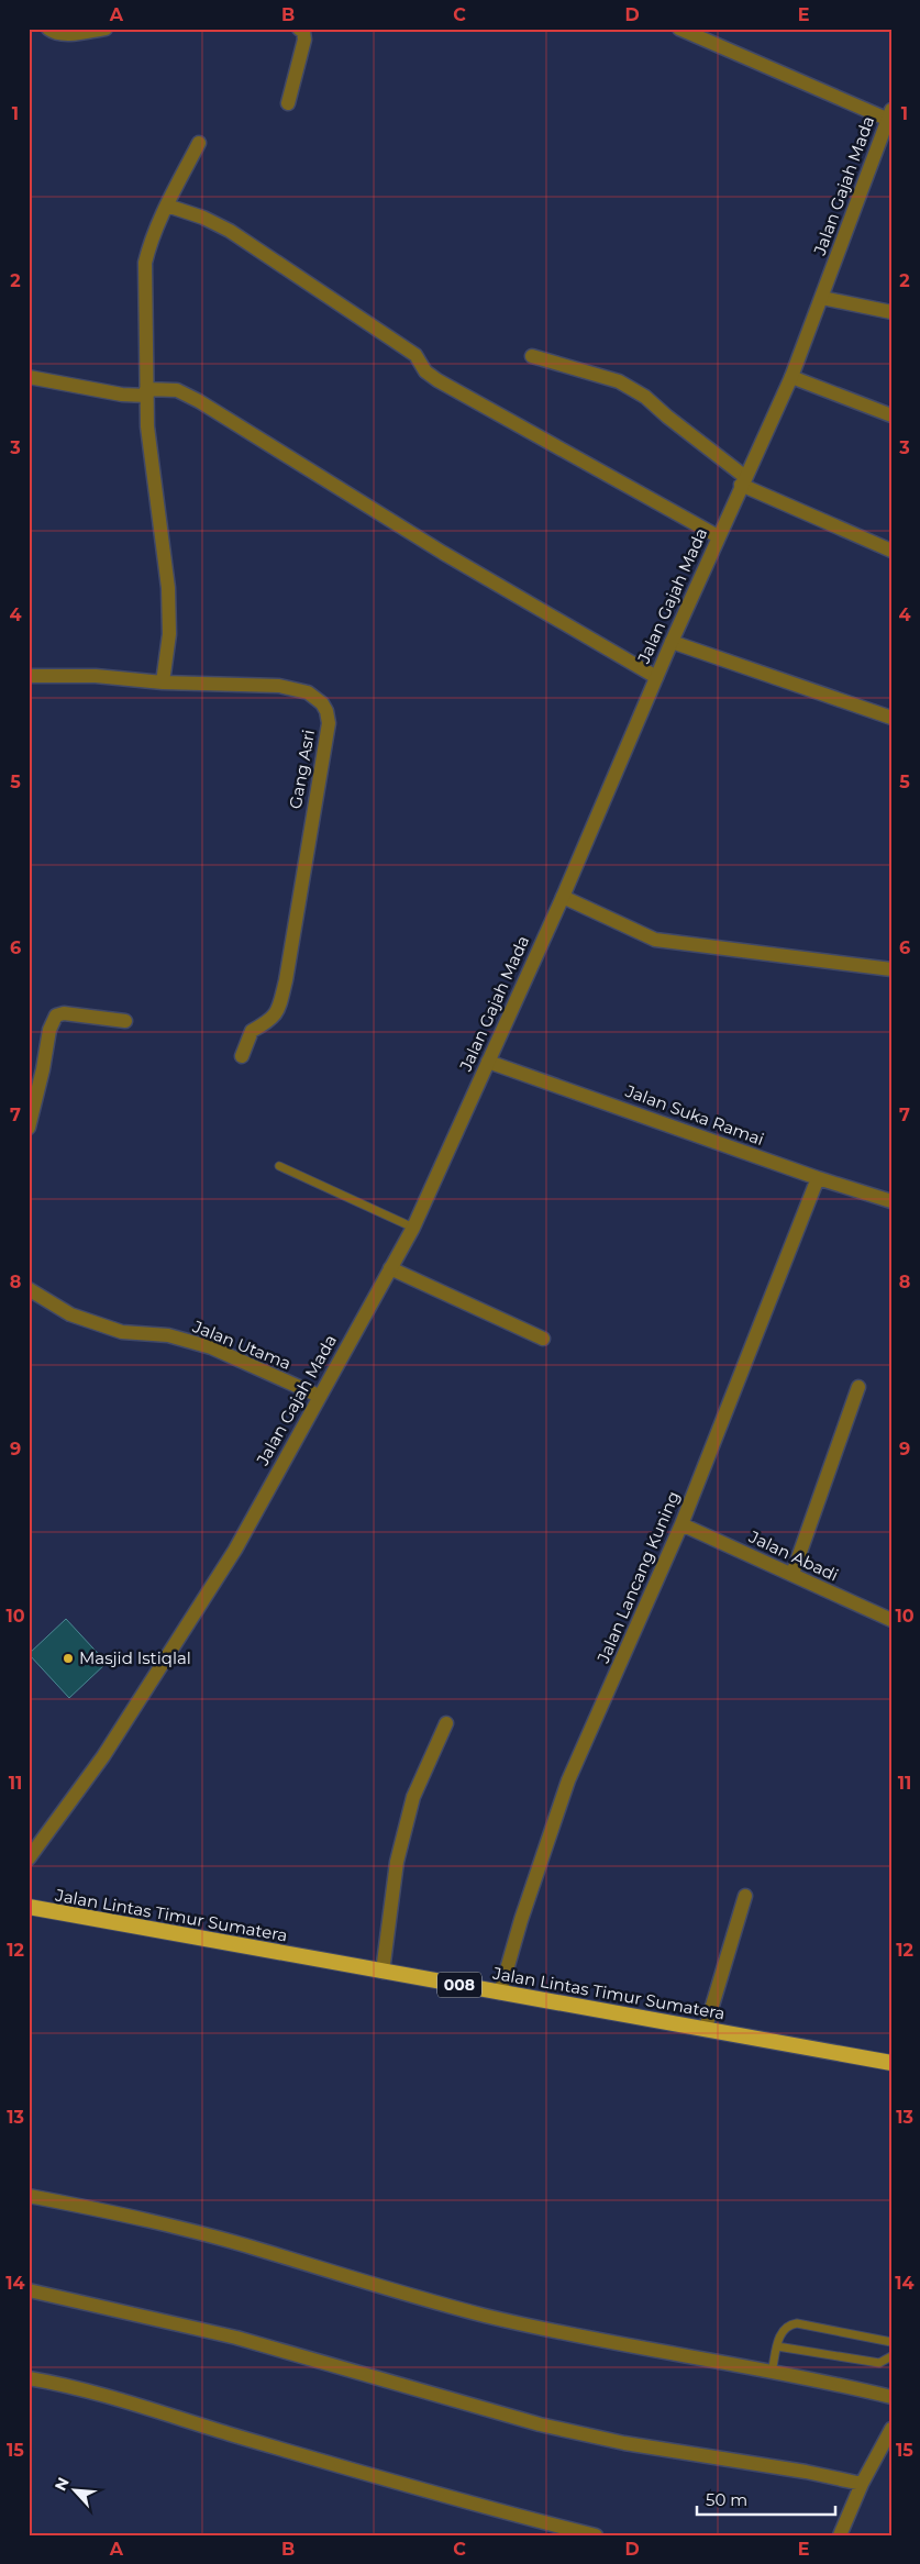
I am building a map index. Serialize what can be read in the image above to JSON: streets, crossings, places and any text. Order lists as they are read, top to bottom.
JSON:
{
  "streets": {
    "highway": ["Jalan Lintas Timur Sumatera", "008"],
    "street": [
      "Jalan Gajah Mada",
      "Gang Asri",
      "Jalan Suka Ramai",
      "Jalan Utama",
      "Jalan Abadi",
      "Jalan Lancang Kuning"
    ]
  },
  "crossings": [
    ["Jalan Gajah Mada", "Jalan Suka Ramai"],
    ["Jalan Gajah Mada", "Jalan Utama"],
    ["Jalan Suka Ramai", "Jalan Lancang Kuning"],
    ["Jalan Abadi", "Jalan Lancang Kuning"],
    ["Jalan Lancang Kuning", "Jalan Lintas Timur Sumatera"]
  ],
  "places": ["Masjid Istiqlal"],
  "scale_bar": "50 m",
  "north": "top left",
  "grid": {
    "columns": [
      "A",
      "B",
      "C",
      "D",
      "E"
    ],
    "rows": [
      "1",
      "2",
      "3",
      "4",
      "5",
      "6",
      "7",
      "8",
      "9",
      "10",
      "11",
      "12",
      "13",
      "14",
      "15"
    ]
  }
}
